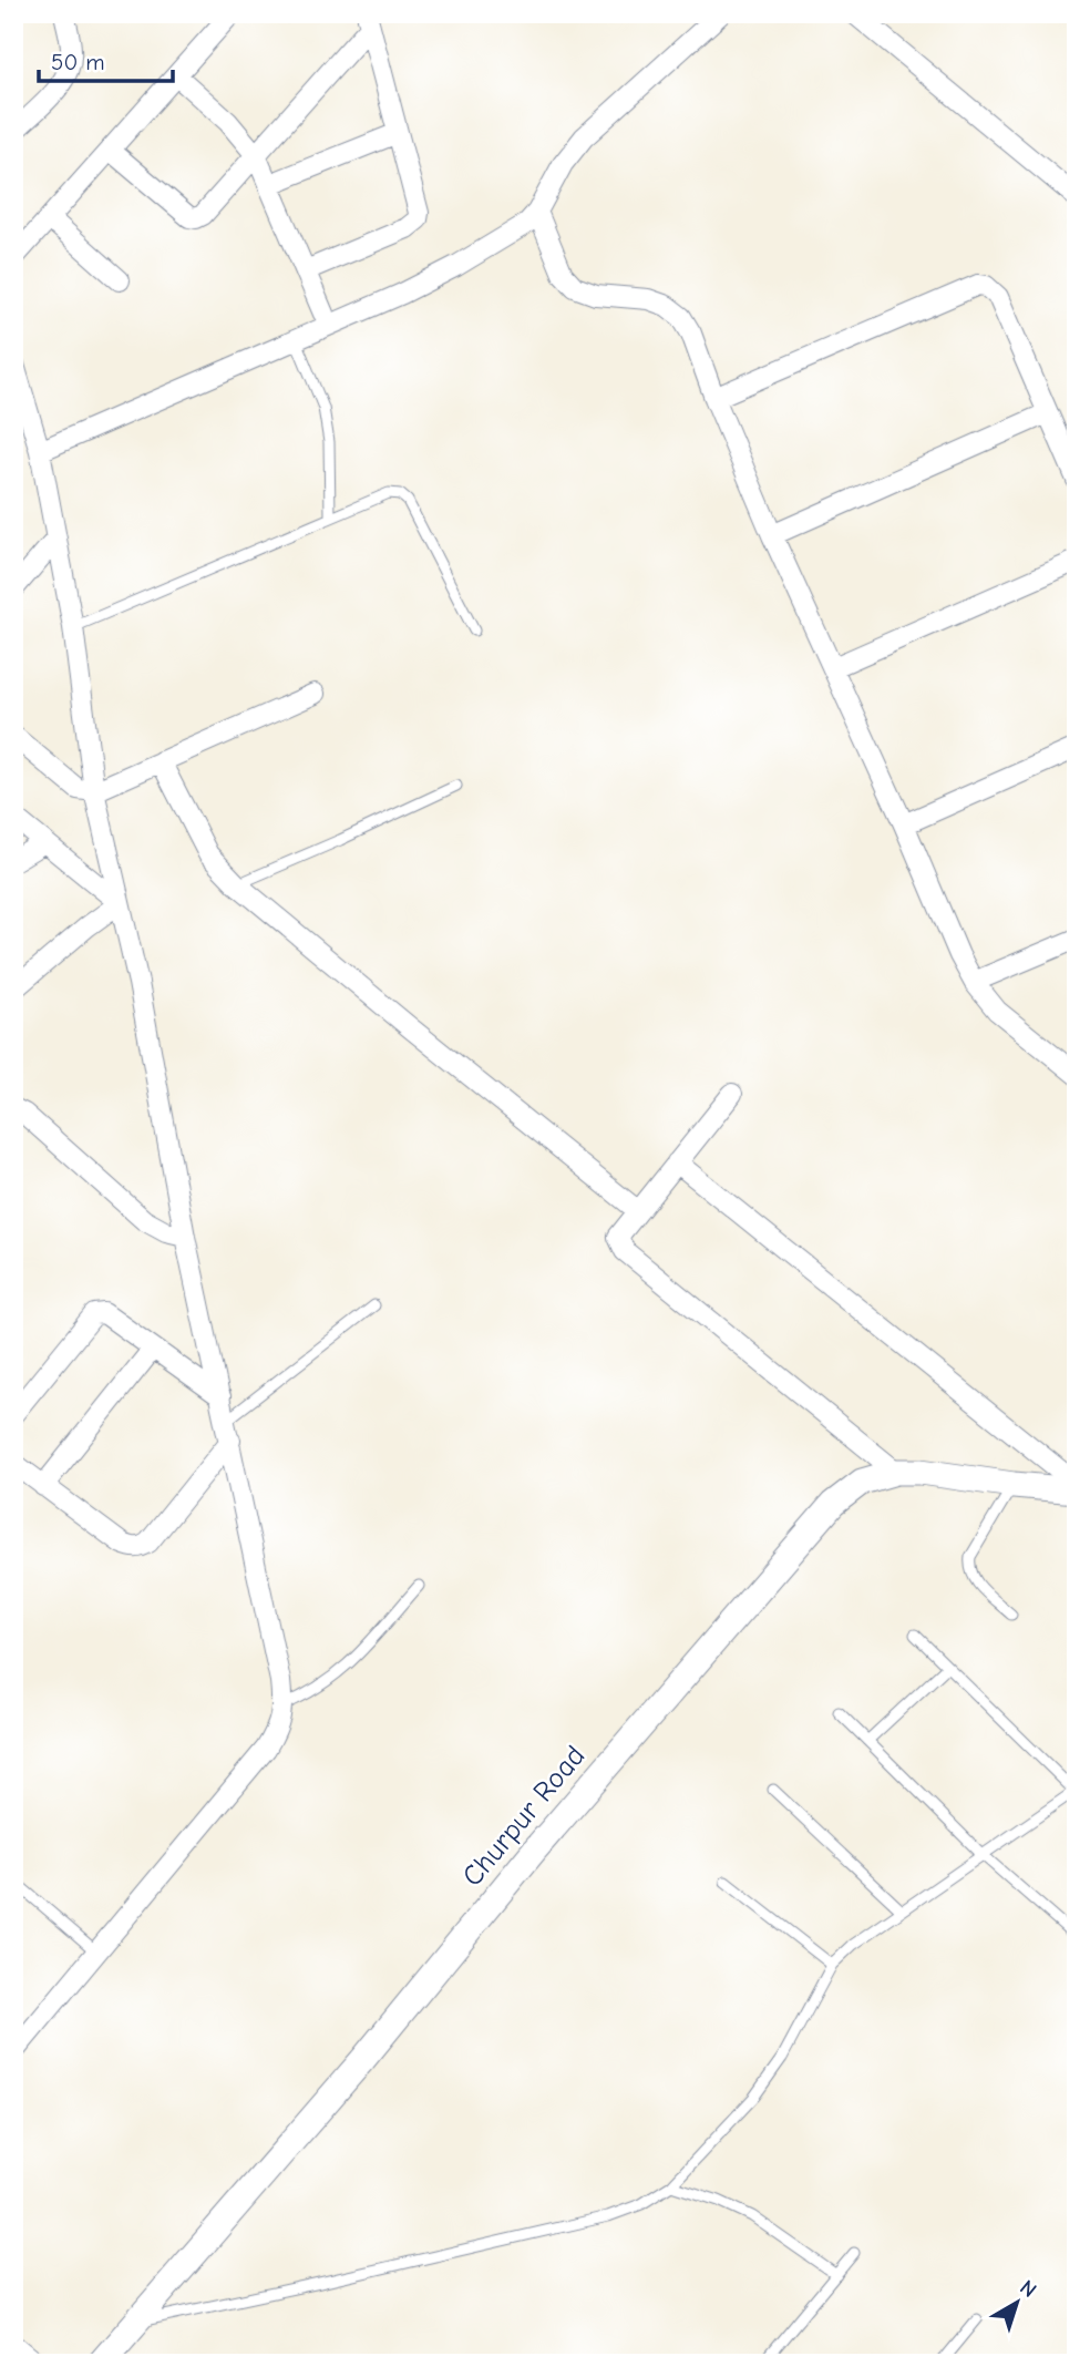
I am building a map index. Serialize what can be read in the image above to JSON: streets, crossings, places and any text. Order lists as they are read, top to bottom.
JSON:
{
  "streets": {
    "street": ["Churpur Road"]
  },
  "scale_bar": "50 m",
  "north": "top right"
}
